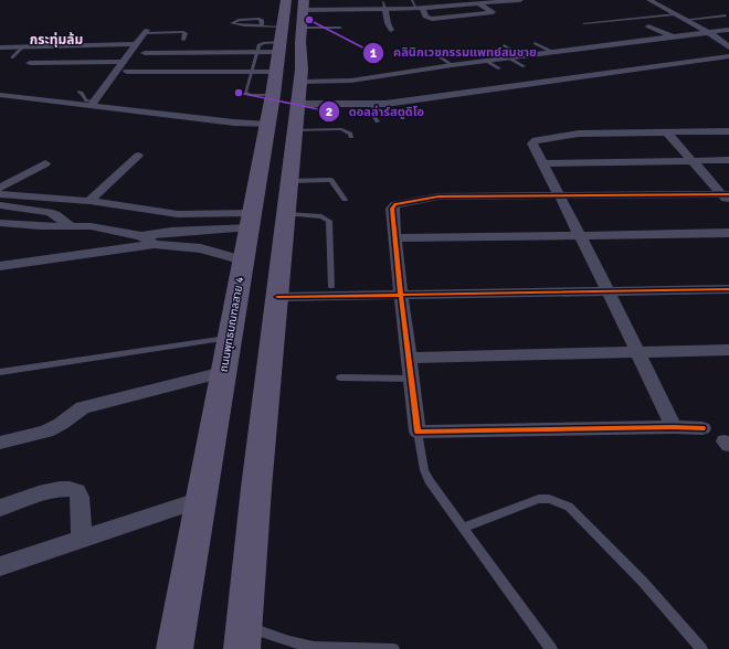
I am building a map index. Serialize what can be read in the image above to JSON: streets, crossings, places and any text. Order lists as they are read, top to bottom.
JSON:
{
  "streets": {
    "main road": ["ถนนพุทธมณฑลสาย 4"]
  },
  "districts": ["กระทุ่มล้ม"],
  "places": ["คลินิกเวชกรรมแพทย์สมชาย", "ดอลล่าร์สตูดิโอ"]
}
